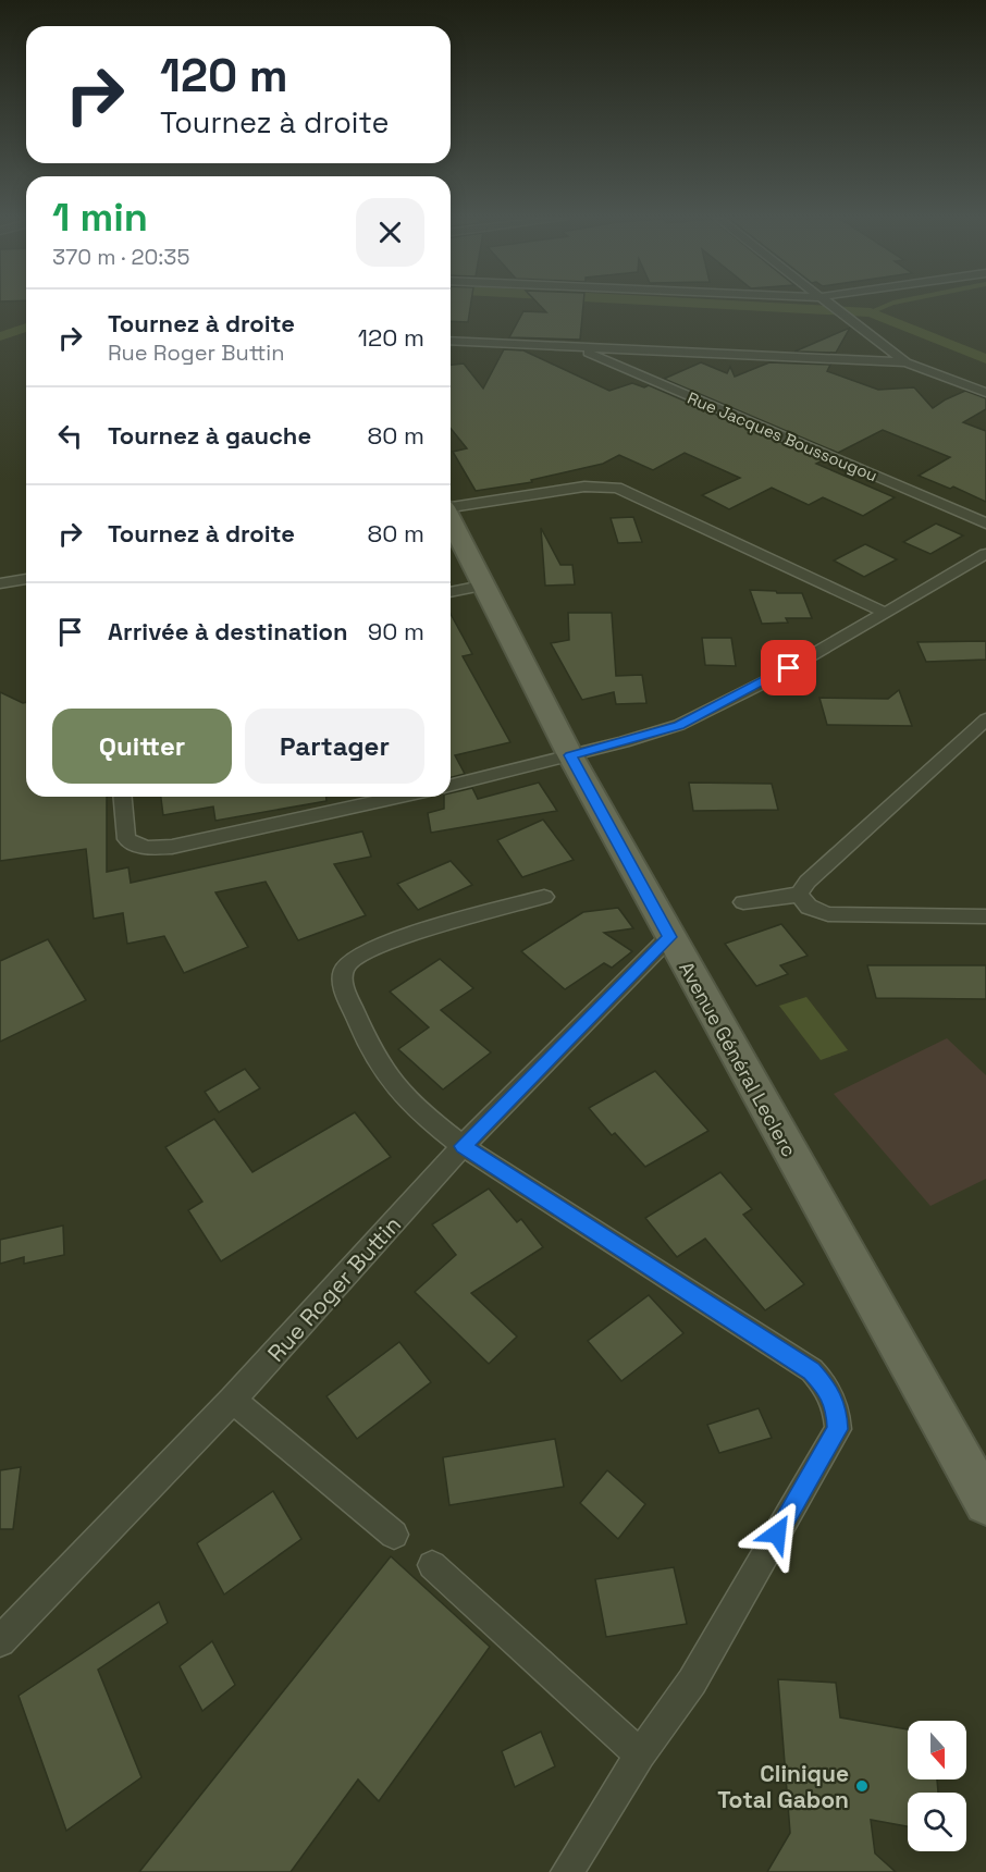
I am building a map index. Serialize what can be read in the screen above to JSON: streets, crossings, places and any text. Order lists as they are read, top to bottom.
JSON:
{
  "streets": {
    "main road": ["Avenue Général Leclerc"],
    "street": ["Rue Jacques Boussougou", "Rue Roger Buttin"]
  },
  "crossings": [
    ["Avenue Général Leclerc", "Rue Roger Buttin"]
  ],
  "places": ["Clinique Total Gabon"],
  "north": "bottom",
  "page": {
    "turn": ["120 m", "Tournez à droite"],
    "heading": ["1 min", "370 m · 20:35"],
    "list": [
      {
        "name": "Tournez à droite",
        "note": "Rue Roger Buttin",
        "value": "120 m"
      },
      {
        "name": "Tournez à gauche",
        "value": "80 m"
      },
      {
        "name": "Tournez à droite",
        "value": "80 m"
      },
      {
        "name": "Arrivée à destination",
        "value": "90 m"
      }
    ],
    "buttons": ["Quitter", "Partager"]
  }
}
